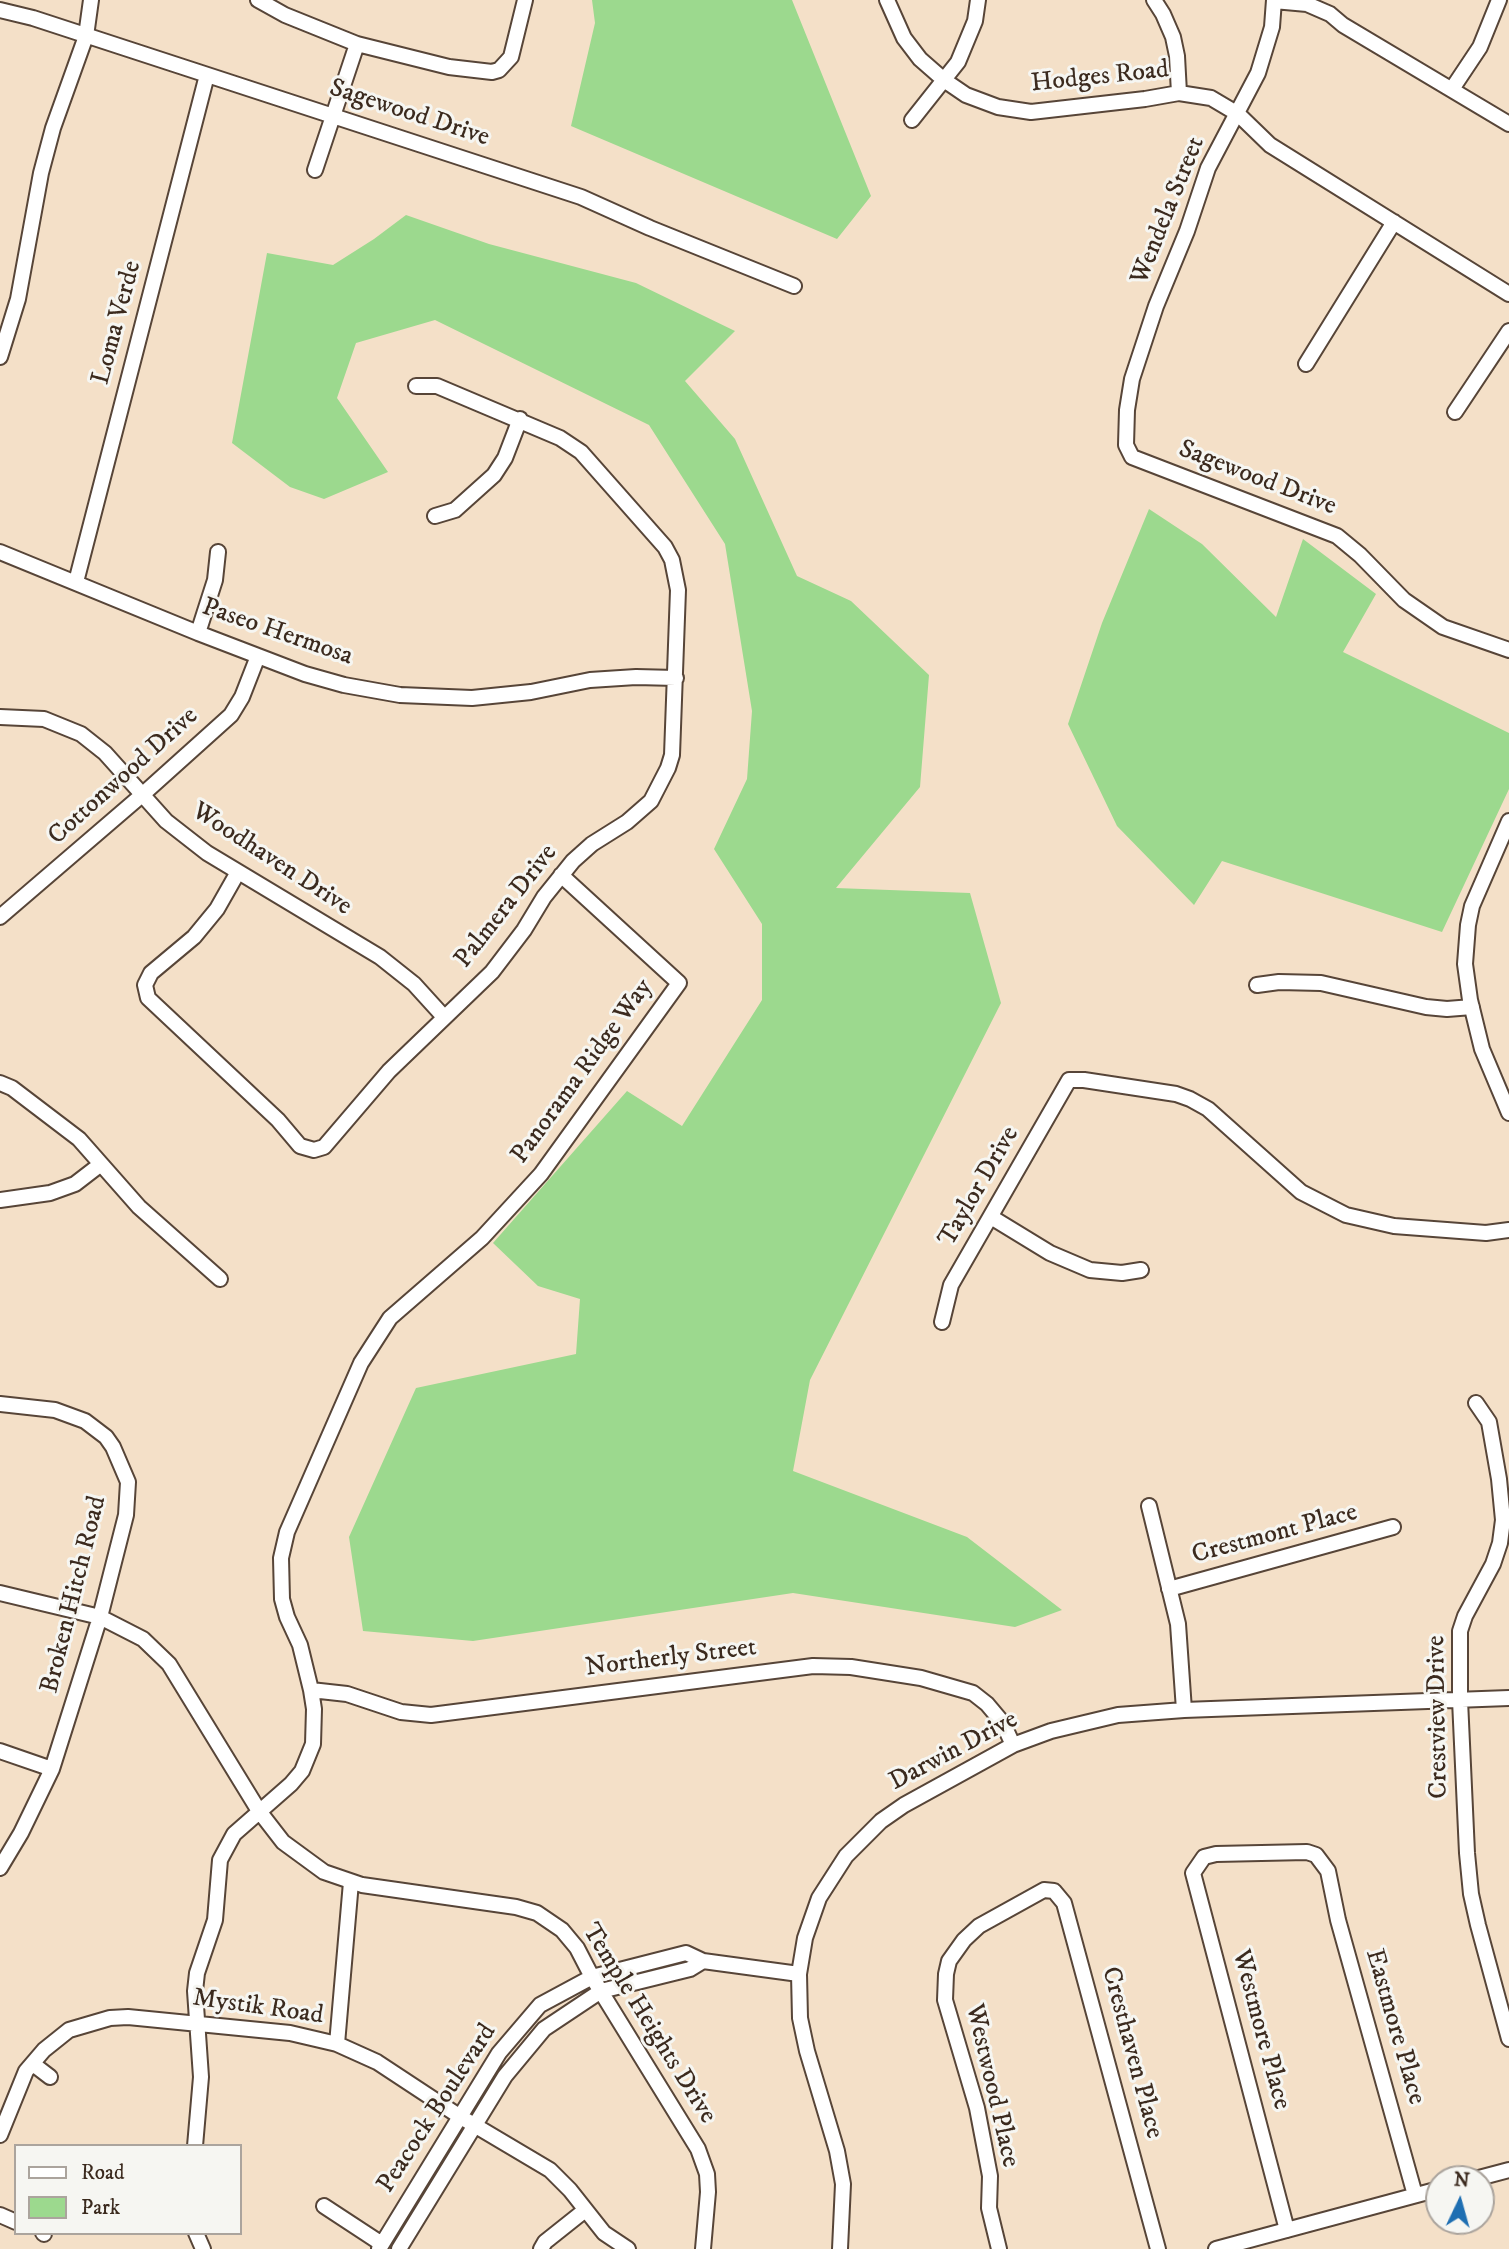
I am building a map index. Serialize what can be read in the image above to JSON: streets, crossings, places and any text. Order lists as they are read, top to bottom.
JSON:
{
  "streets": {
    "street": [
      "Hodges Road",
      "Sagewood Drive",
      "Wendela Street",
      "Loma Verde",
      "Paseo Hermosa",
      "Cottonwood Drive",
      "Woodhaven Drive",
      "Palmera Drive",
      "Panorama Ridge Way",
      "Taylor Drive",
      "Crestmont Place",
      "Broken Hitch Road",
      "Northerly Street",
      "Crestview Drive",
      "Darwin Drive",
      "Mystik Road",
      "Temple Heights Drive",
      "Eastmore Place",
      "Westmore Place",
      "Cresthaven Place",
      "Westwood Place",
      "Peacock Boulevard"
    ]
  },
  "crossings": [
    ["Hodges Road", "Wendela Street"],
    ["Sagewood Drive", "Wendela Street"],
    ["Sagewood Drive", "Loma Verde"],
    ["Loma Verde", "Paseo Hermosa"],
    ["Paseo Hermosa", "Cottonwood Drive"],
    ["Paseo Hermosa", "Palmera Drive"],
    ["Cottonwood Drive", "Woodhaven Drive"],
    ["Woodhaven Drive", "Palmera Drive"],
    ["Palmera Drive", "Panorama Ridge Way"],
    ["Panorama Ridge Way", "Northerly Street"],
    ["Broken Hitch Road", "Temple Heights Drive"],
    ["Northerly Street", "Darwin Drive"],
    ["Crestview Drive", "Darwin Drive"],
    ["Darwin Drive", "Peacock Boulevard"],
    ["Mystik Road", "Peacock Boulevard"],
    ["Temple Heights Drive", "Peacock Boulevard"],
    ["Eastmore Place", "Westmore Place"],
    ["Cresthaven Place", "Westwood Place"]
  ],
  "legend": ["Road", "Park"],
  "north": "top"
}
